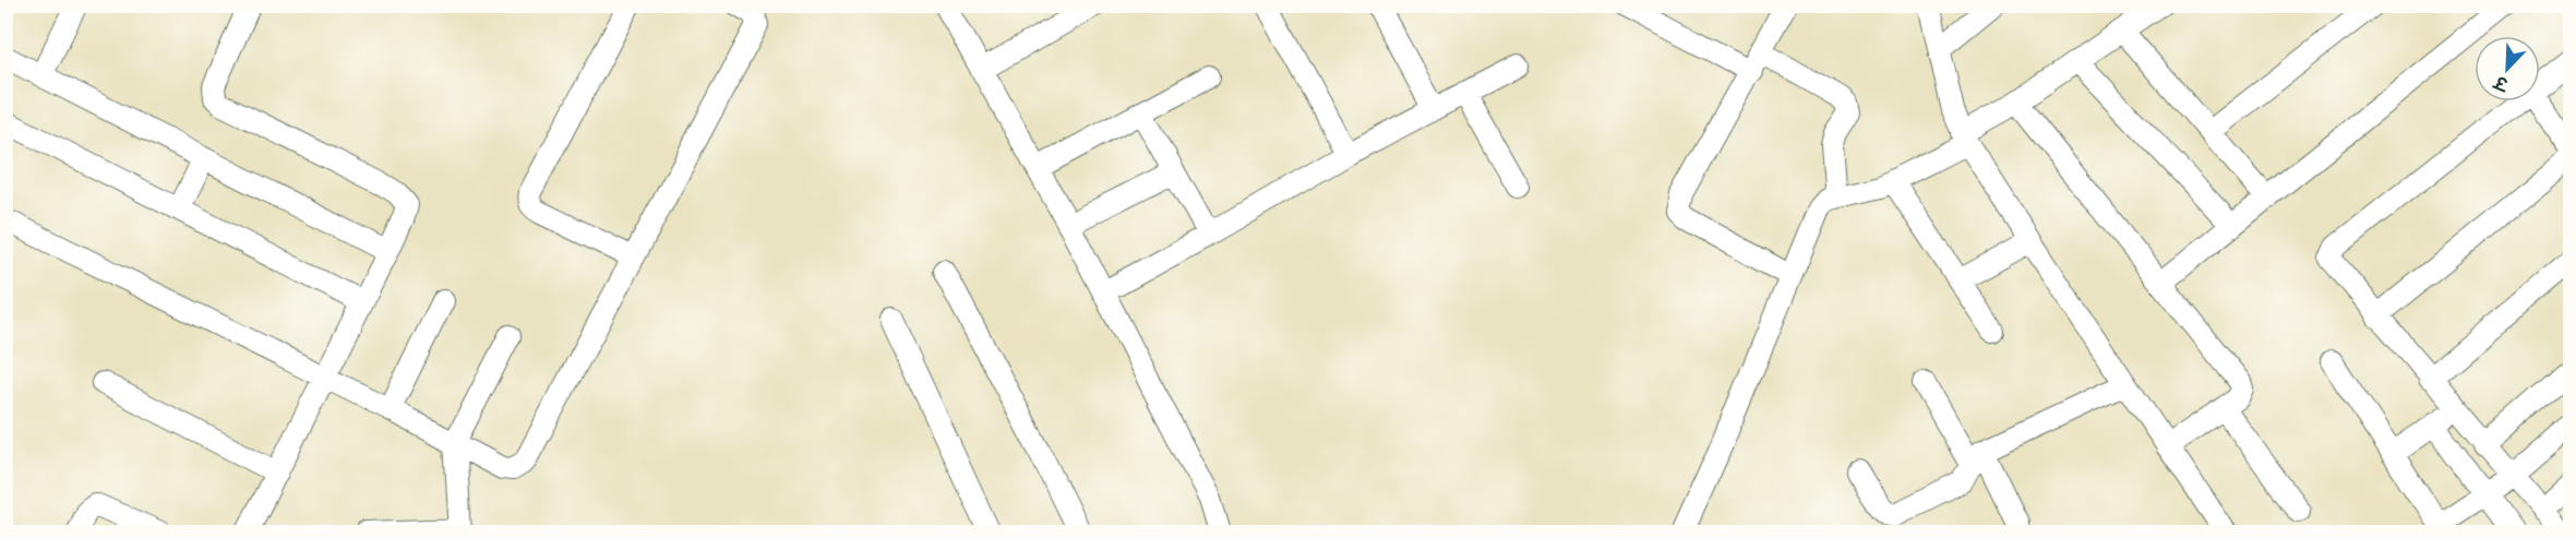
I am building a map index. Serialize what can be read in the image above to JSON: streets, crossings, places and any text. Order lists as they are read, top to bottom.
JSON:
{
  "north": "bottom left"
}
